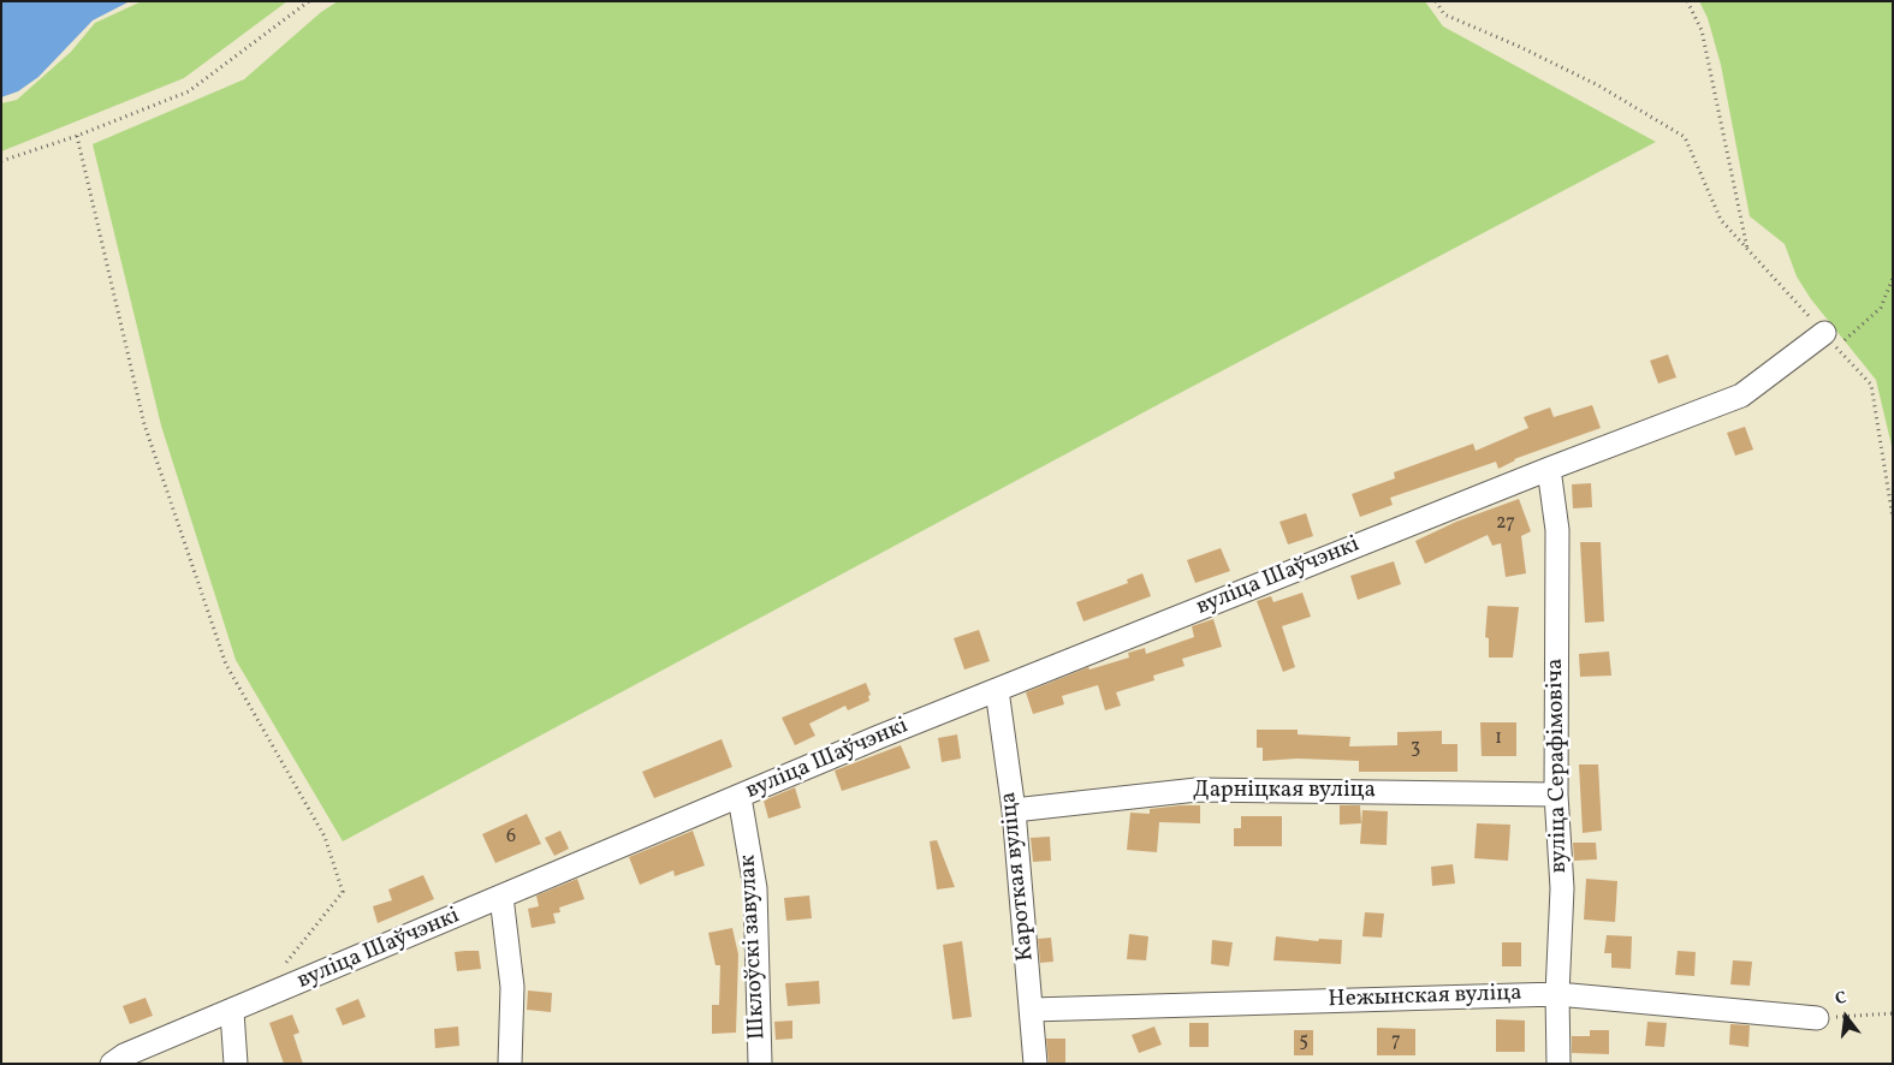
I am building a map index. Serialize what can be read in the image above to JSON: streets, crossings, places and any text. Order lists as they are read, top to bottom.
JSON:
{
  "streets": {
    "street": [
      "вуліца Шаўчэнкі",
      "вуліца Серафімовіча",
      "Дарніцкая вуліца",
      "Кароткая вуліца",
      "Шклоўскі завулак",
      "Нежынская вуліца"
    ]
  },
  "crossings": [
    ["вуліца Шаўчэнкі", "вуліца Серафімовіча"],
    ["вуліца Шаўчэнкі", "Кароткая вуліца"],
    ["вуліца Шаўчэнкі", "Шклоўскі завулак"],
    ["вуліца Серафімовіча", "Дарніцкая вуліца"],
    ["вуліца Серафімовіча", "Нежынская вуліца"],
    ["Дарніцкая вуліца", "Кароткая вуліца"],
    ["Кароткая вуліца", "Нежынская вуліца"]
  ],
  "house_numbers": [
    "27",
    "1",
    "3",
    "6",
    "5",
    "7"
  ],
  "north": "top"
}
